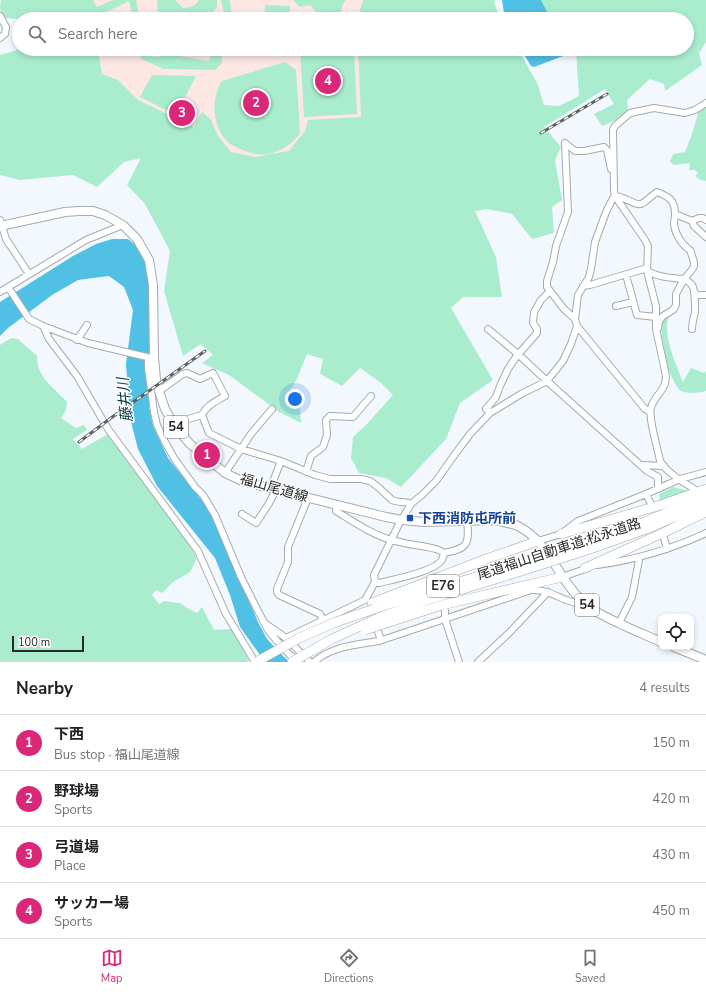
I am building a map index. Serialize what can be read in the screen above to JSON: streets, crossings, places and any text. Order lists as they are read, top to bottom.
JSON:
{
  "streets": {
    "highway": ["尾道福山自動車道;松永道路", "E76"],
    "main road": ["54", "福山尾道線"]
  },
  "water": ["藤井川"],
  "places": {
    "transit": ["下西消防屯所前"]
  },
  "scale_bar": "100 m",
  "page": {
    "search": "Search here",
    "pins": [
      "4",
      "2",
      "3",
      "1"
    ],
    "scale": "100 m",
    "heading": ["Nearby", "4 results"],
    "list": [
      {
        "mark": "1",
        "name": "下西",
        "note": "Bus stop · 福山尾道線",
        "value": "150 m"
      },
      {
        "mark": "2",
        "name": "野球場",
        "note": "Sports",
        "value": "420 m"
      },
      {
        "mark": "3",
        "name": "弓道場",
        "note": "Place",
        "value": "430 m"
      },
      {
        "mark": "4",
        "name": "サッカー場",
        "note": "Sports",
        "value": "450 m"
      }
    ],
    "nav": ["Map", "Directions", "Saved"]
  }
}
